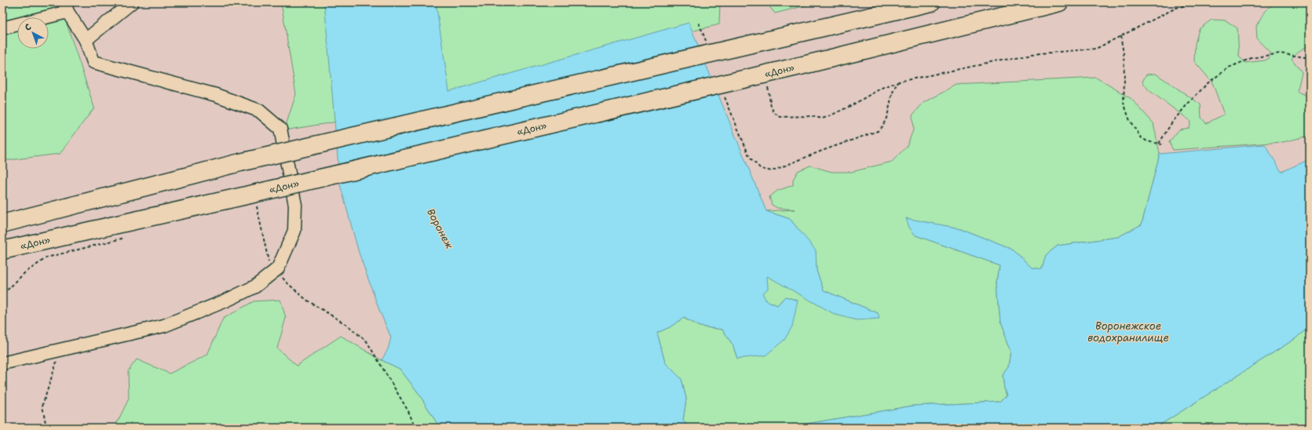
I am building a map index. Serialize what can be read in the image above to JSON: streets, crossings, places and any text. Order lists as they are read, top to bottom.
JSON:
{
  "streets": {
    "highway": ["«Дон»"]
  },
  "water": ["Воронеж", "Воронежское водохранилище"],
  "north": "top left"
}
